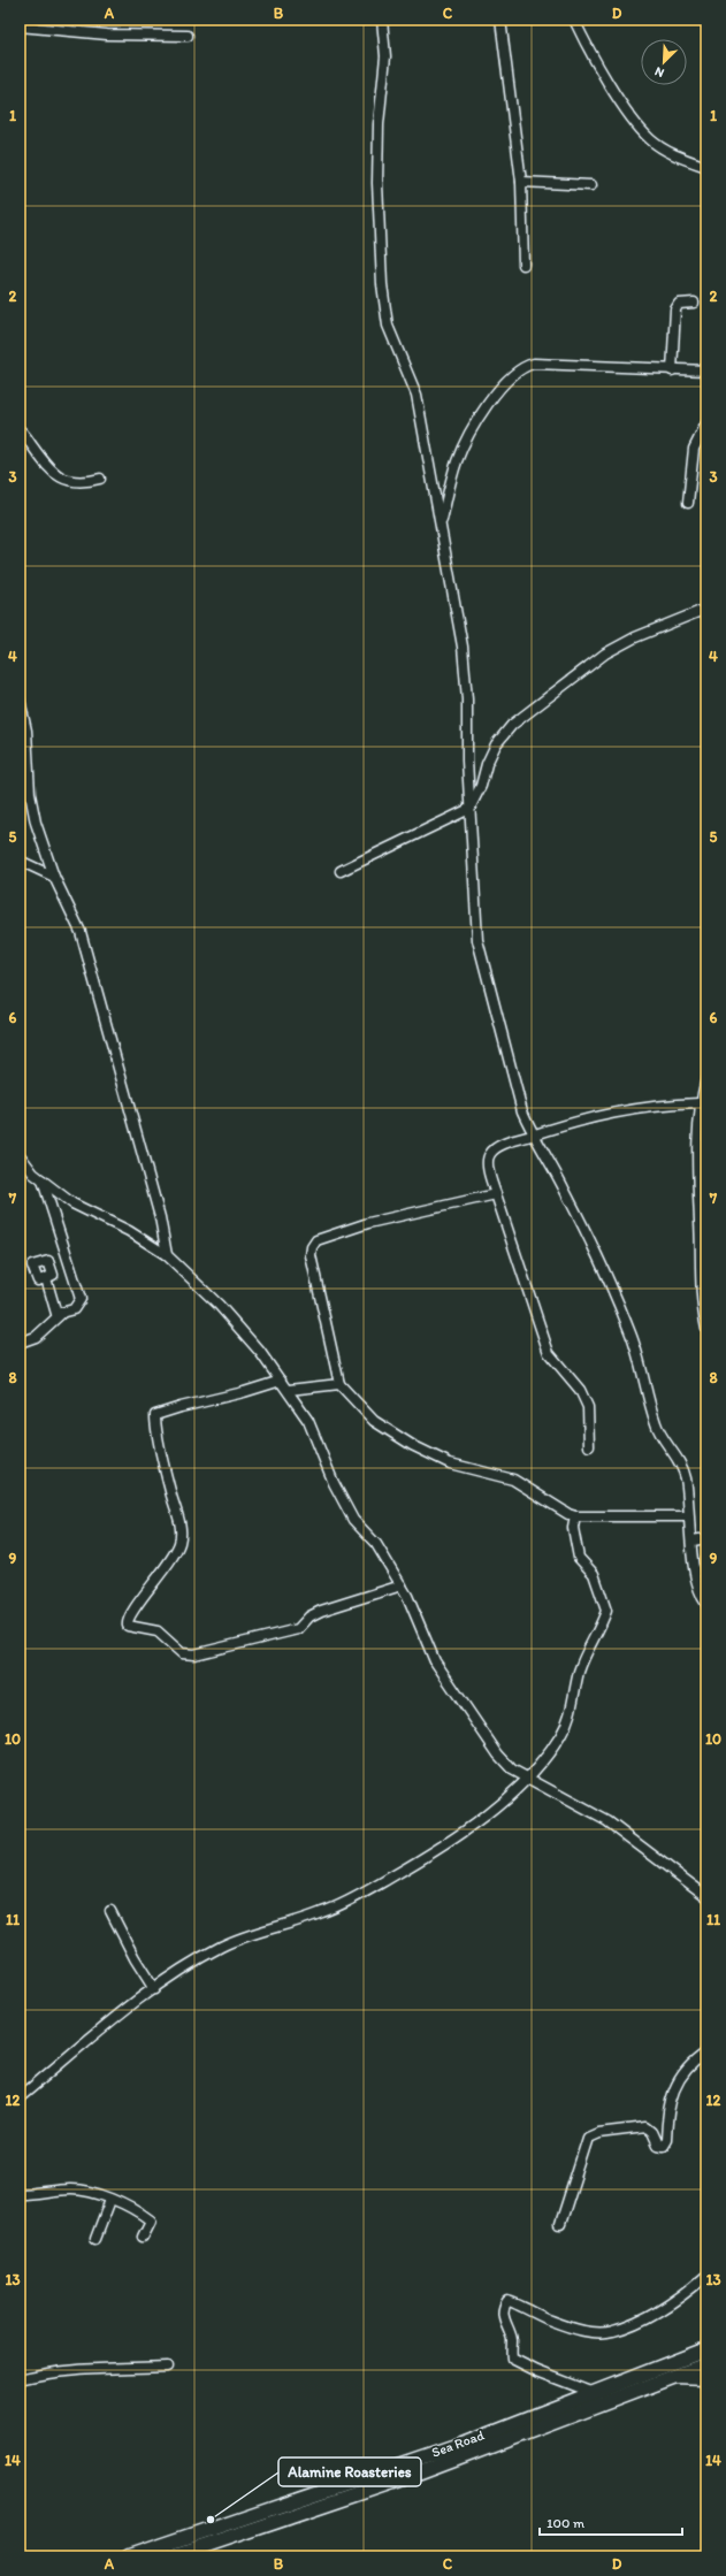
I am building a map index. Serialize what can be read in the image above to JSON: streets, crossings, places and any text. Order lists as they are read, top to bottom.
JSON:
{
  "streets": {
    "highway": ["Sea Road"]
  },
  "places": ["Alamine Roasteries"],
  "scale_bar": "100 m",
  "north": "bottom left",
  "grid": {
    "columns": [
      "A",
      "B",
      "C",
      "D"
    ],
    "rows": [
      "1",
      "2",
      "3",
      "4",
      "5",
      "6",
      "7",
      "8",
      "9",
      "10",
      "11",
      "12",
      "13",
      "14"
    ]
  }
}
